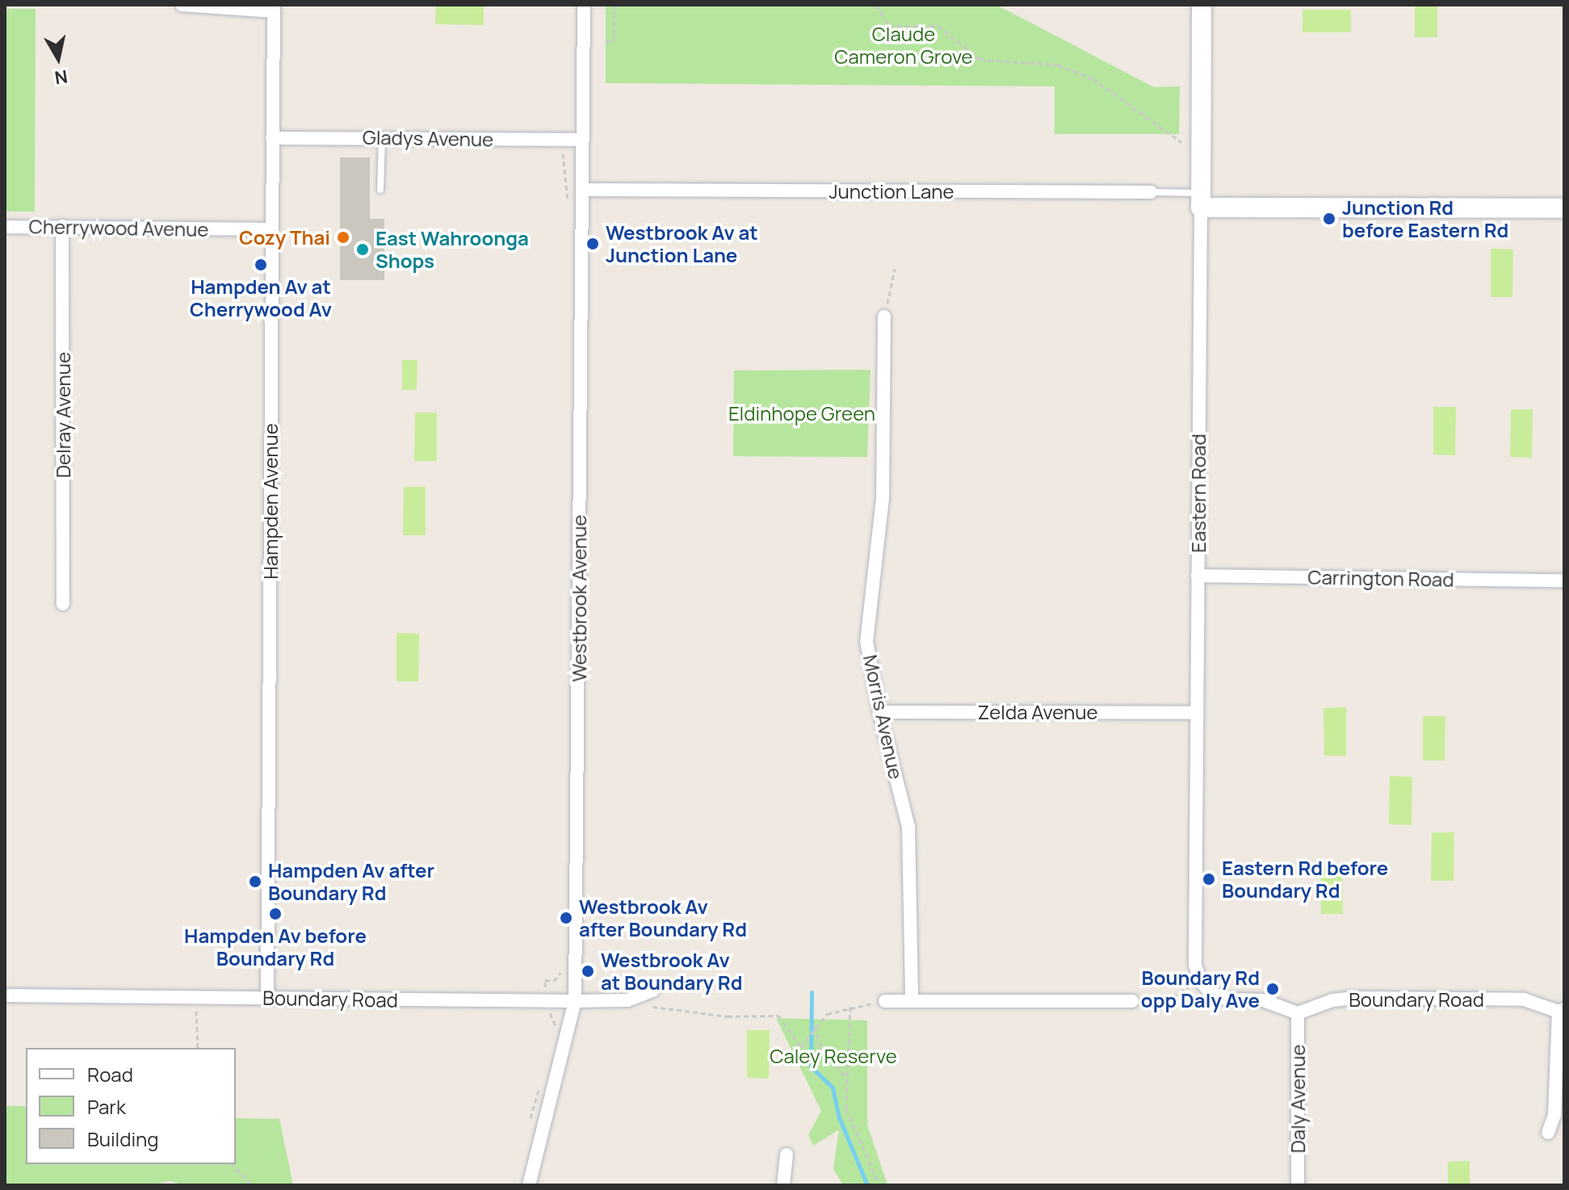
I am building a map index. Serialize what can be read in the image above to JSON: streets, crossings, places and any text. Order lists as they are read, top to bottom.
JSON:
{
  "streets": {
    "main road": ["Eastern Road"],
    "street": [
      "Gladys Avenue",
      "Junction Lane",
      "Cherrywood Avenue",
      "Delray Avenue",
      "Hampden Avenue",
      "Carrington Road",
      "Westbrook Avenue",
      "Zelda Avenue",
      "Morris Avenue",
      "Boundary Road",
      "Daly Avenue"
    ]
  },
  "crossings": [
    ["Gladys Avenue", "Hampden Avenue"],
    ["Gladys Avenue", "Westbrook Avenue"],
    ["Junction Lane", "Eastern Road"],
    ["Junction Lane", "Westbrook Avenue"],
    ["Cherrywood Avenue", "Delray Avenue"],
    ["Cherrywood Avenue", "Hampden Avenue"],
    ["Eastern Road", "Carrington Road"],
    ["Eastern Road", "Zelda Avenue"],
    ["Hampden Avenue", "Boundary Road"],
    ["Westbrook Avenue", "Boundary Road"],
    ["Zelda Avenue", "Morris Avenue"],
    ["Boundary Road", "Daly Avenue"]
  ],
  "parks": ["Claude Cameron Grove", "Eldinhope Green", "Caley Reserve"],
  "places": [
    "Junction Rd before Eastern Rd",
    "Cozy Thai",
    "Westbrook Av at Junction Lane",
    "East Wahroonga Shops",
    "Hampden Av at Cherrywood Av",
    "Eastern Rd before Boundary Rd",
    "Hampden Av after Boundary Rd",
    "Hampden Av before Boundary Rd",
    "Westbrook Av after Boundary Rd",
    "Westbrook Av at Boundary Rd",
    "Boundary Rd opp Daly Ave"
  ],
  "legend": ["Road", "Park", "Building"],
  "north": "bottom"
}
